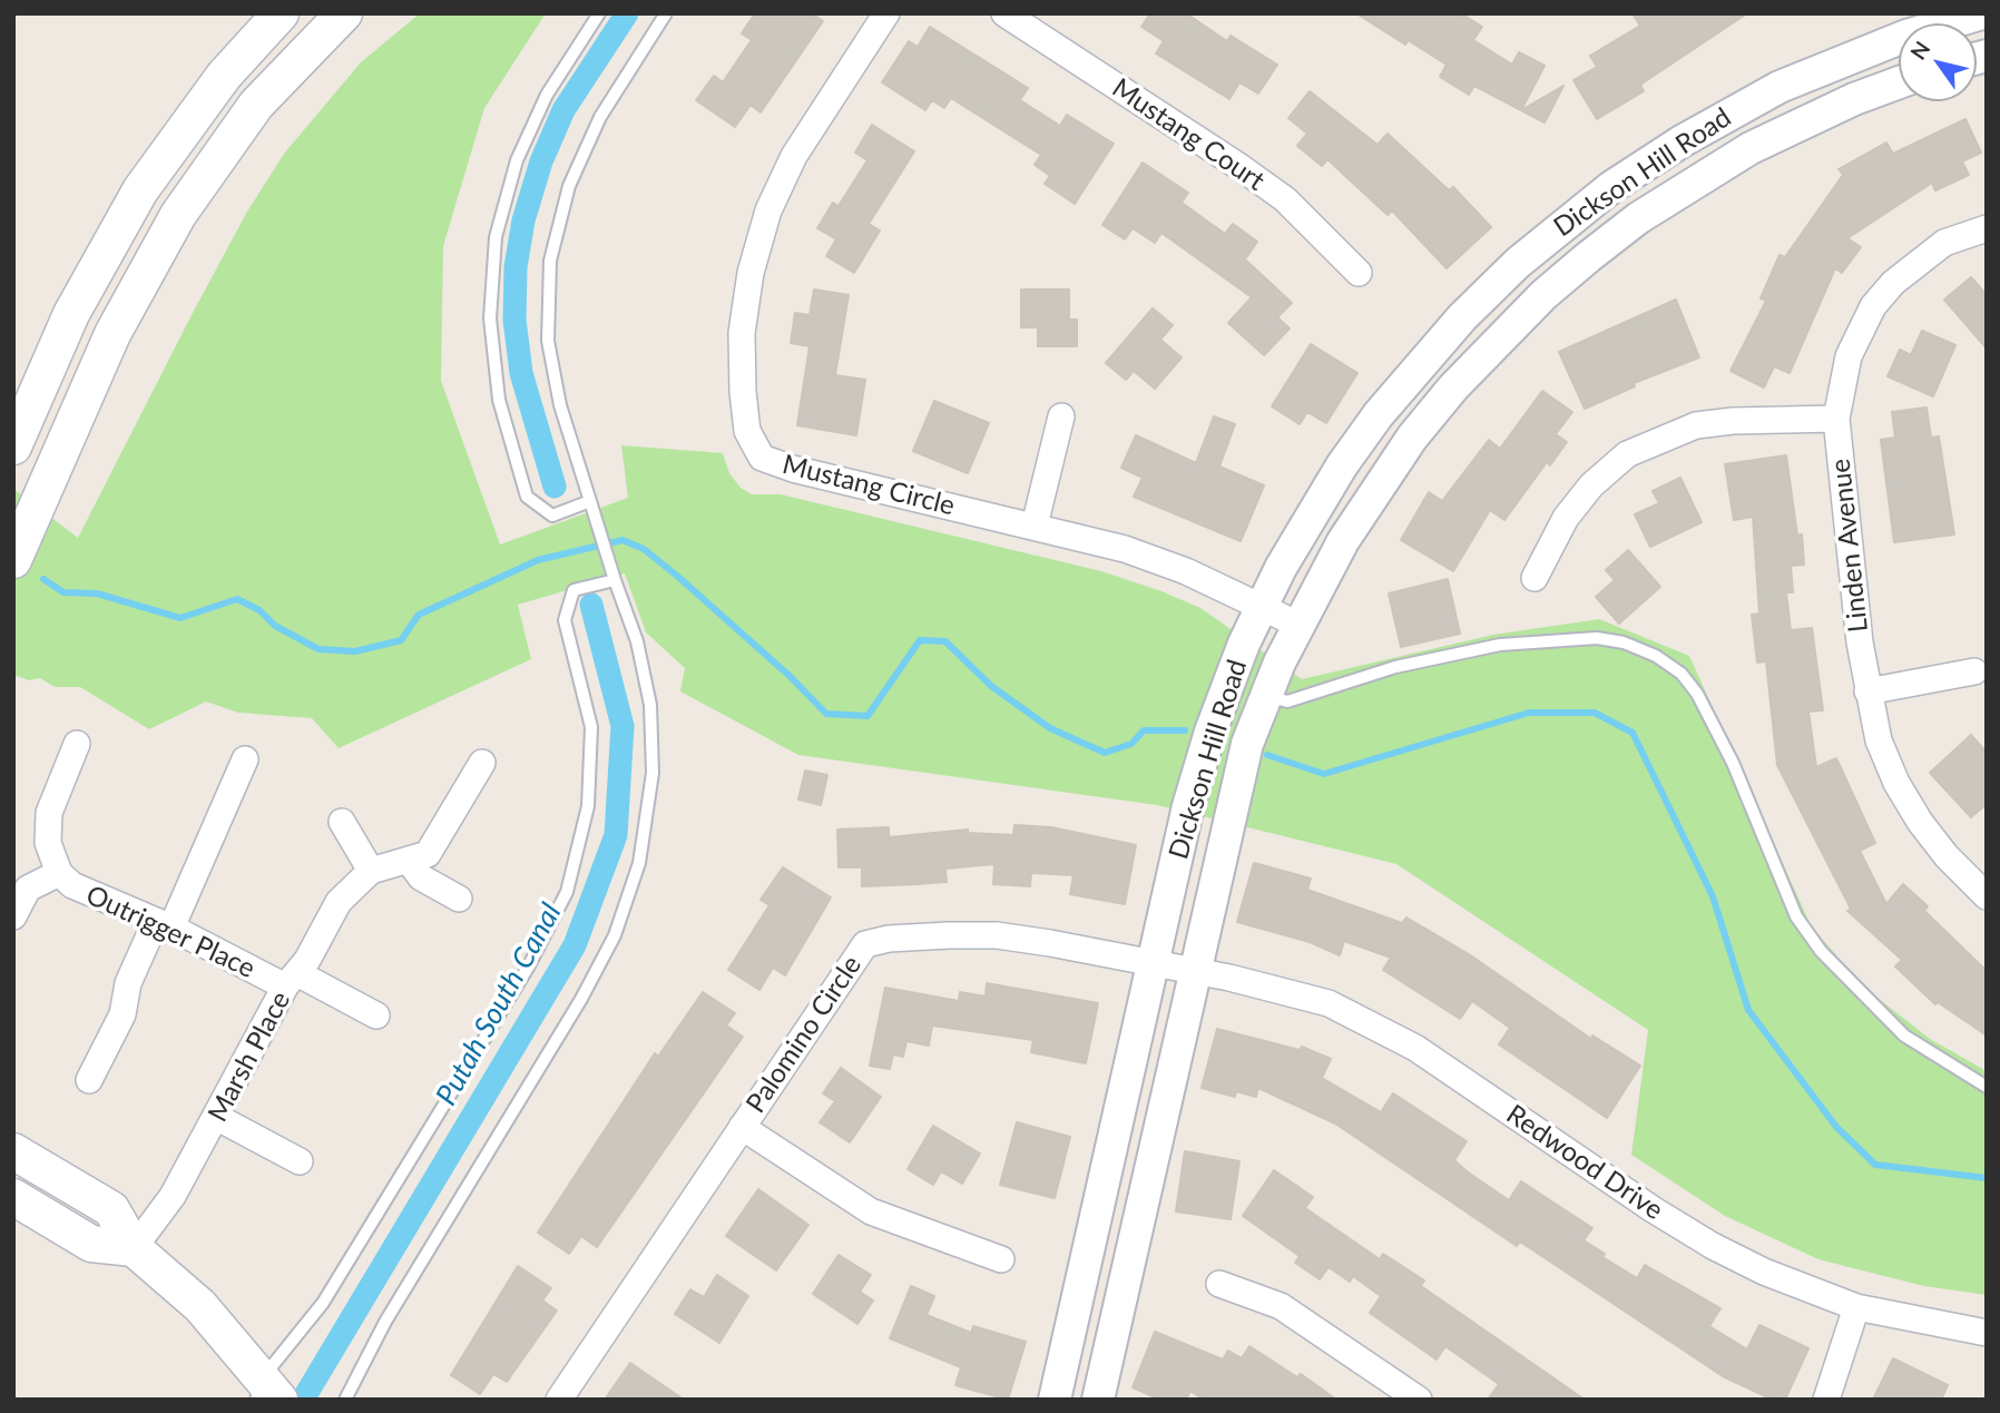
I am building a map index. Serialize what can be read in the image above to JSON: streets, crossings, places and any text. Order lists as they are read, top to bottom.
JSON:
{
  "streets": {
    "street": [
      "Mustang Court",
      "Dickson Hill Road",
      "Mustang Circle",
      "Linden Avenue",
      "Outrigger Place",
      "Palomino Circle",
      "Marsh Place",
      "Redwood Drive"
    ]
  },
  "crossings": [
    ["Dickson Hill Road", "Mustang Circle"],
    ["Dickson Hill Road", "Palomino Circle"],
    ["Dickson Hill Road", "Redwood Drive"],
    ["Outrigger Place", "Marsh Place"],
    ["Palomino Circle", "Redwood Drive"]
  ],
  "water": ["Putah South Canal"],
  "north": "top left"
}
